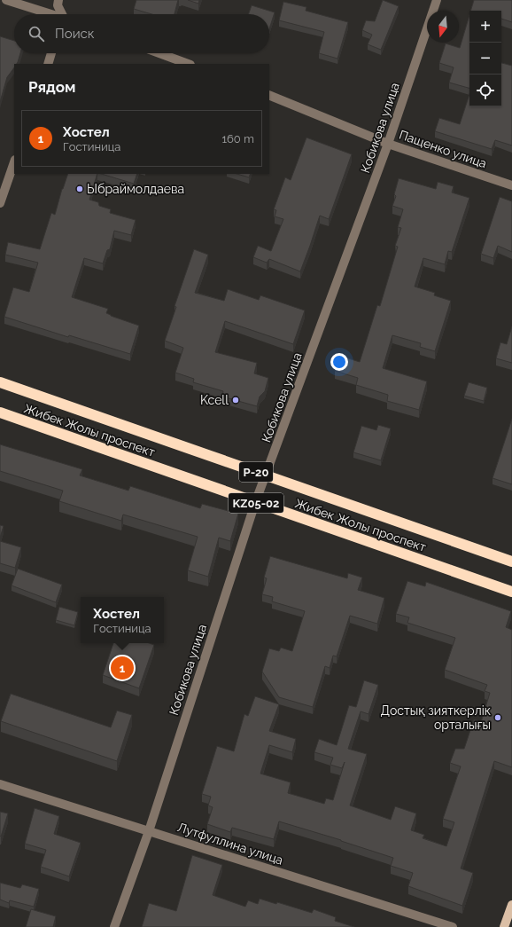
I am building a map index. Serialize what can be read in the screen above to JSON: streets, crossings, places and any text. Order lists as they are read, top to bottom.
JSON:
{
  "streets": {
    "highway": ["Жибек Жолы проспект", "Р-20", "KZ05-02"],
    "street": ["Кобикова улица", "Пащенко улица", "Лутфуллина улица"]
  },
  "crossings": [
    ["Кобикова улица", "Пащенко улица"],
    ["Кобикова улица", "Жибек Жолы проспект"],
    ["Кобикова улица", "Лутфуллина улица"]
  ],
  "places": ["Ыбраймолдаева", "Kcell", "Достық зияткерлік орталығы"],
  "north": "bottom",
  "page": {
    "map_buttons": ["+", "−"],
    "search": "Поиск",
    "heading": "Рядом",
    "list": [
      {
        "mark": "1",
        "name": "Хостел",
        "note": "Гостиница",
        "value": "160 m"
      }
    ],
    "popup": ["Хостел", "Гостиница"],
    "pins": "1"
  }
}
